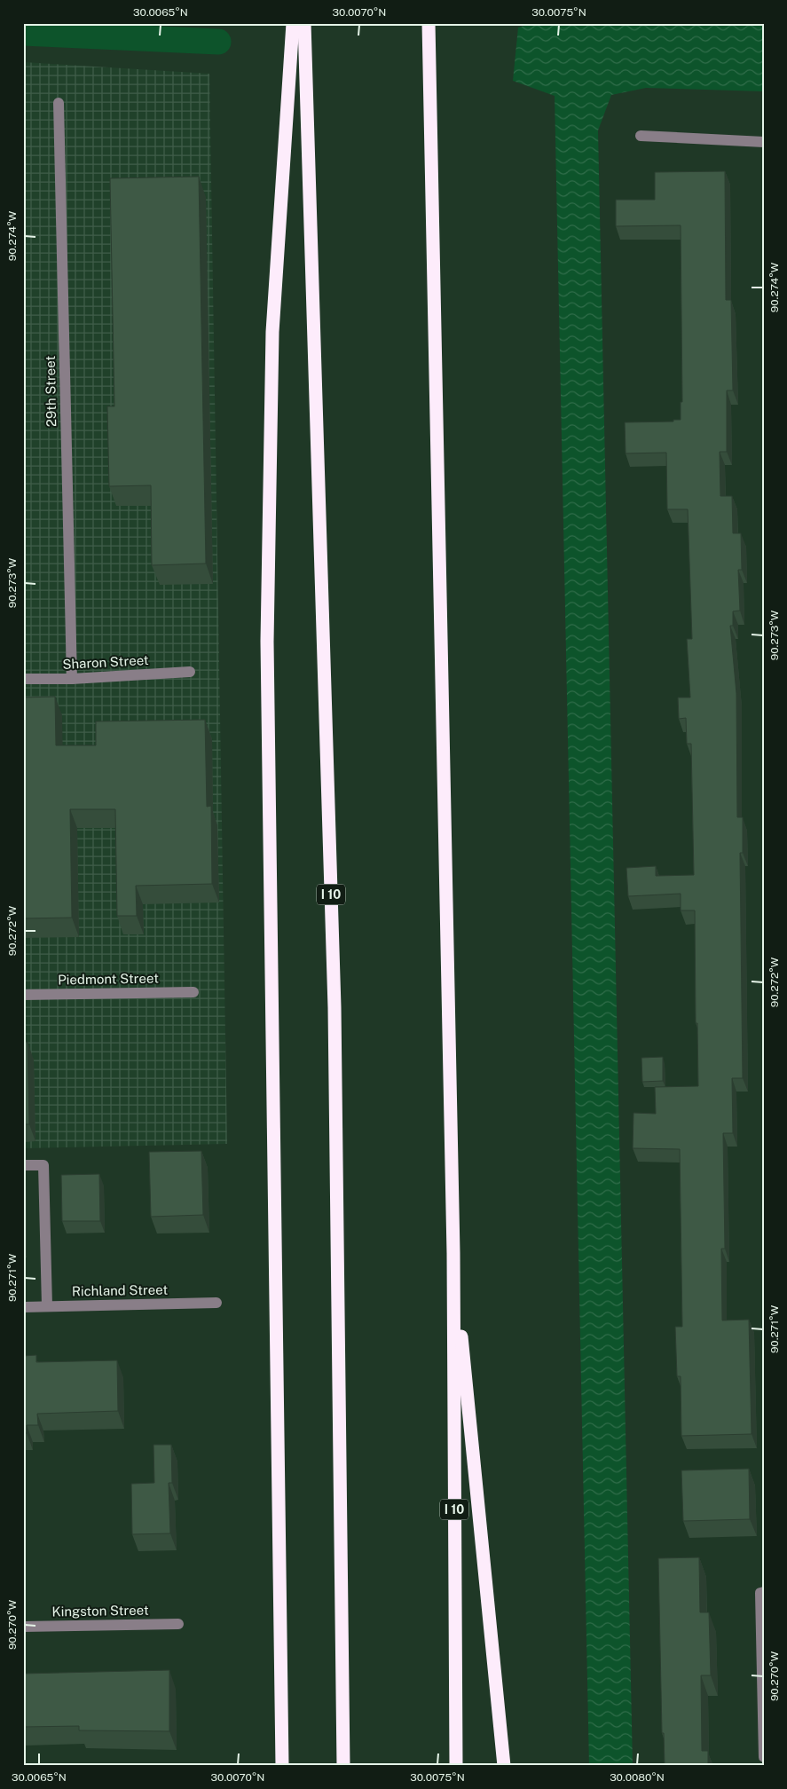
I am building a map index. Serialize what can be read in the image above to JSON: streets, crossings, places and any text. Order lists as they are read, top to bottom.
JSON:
{
  "streets": {
    "highway": ["I 10"],
    "street": [
      "29th Street",
      "Sharon Street",
      "Piedmont Street",
      "Richland Street",
      "Kingston Street"
    ]
  },
  "crossings": [
    ["29th Street", "Sharon Street"]
  ],
  "coordinates": [
    "30.0065°N",
    "30.0070°N",
    "30.0075°N",
    "90.274°W",
    "90.273°W",
    "90.272°W",
    "90.271°W",
    "90.270°W",
    "30.0080°N"
  ]
}
